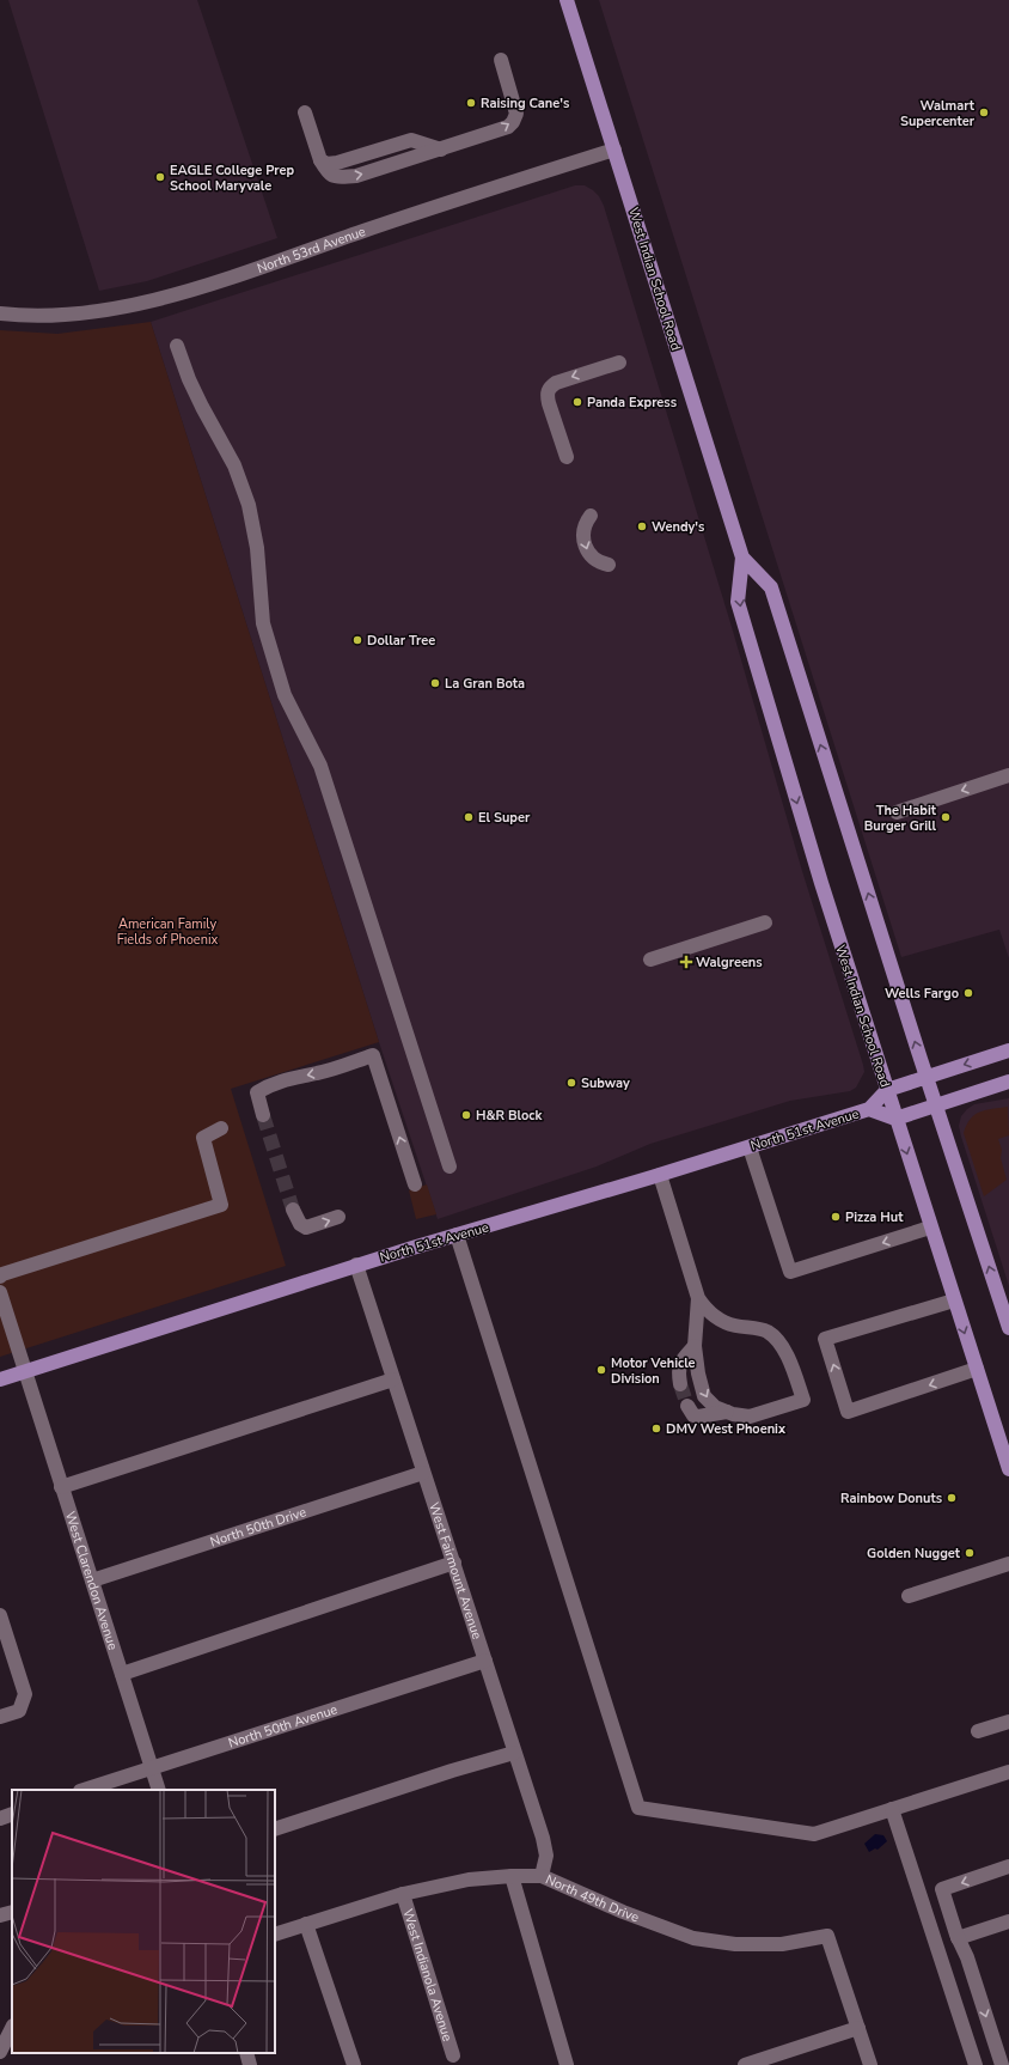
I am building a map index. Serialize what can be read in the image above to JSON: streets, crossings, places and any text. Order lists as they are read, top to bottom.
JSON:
{
  "streets": {
    "main road": ["West Indian School Road", "North 51st Avenue"],
    "street": [
      "North 53rd Avenue",
      "North 50th Drive",
      "West Fairmount Avenue",
      "West Clarendon Avenue",
      "North 50th Avenue",
      "North 49th Drive",
      "West Indianola Avenue"
    ]
  },
  "crossings": [
    ["North 53rd Avenue", "West Indian School Road"],
    ["West Indian School Road", "North 51st Avenue"],
    ["North 51st Avenue", "West Fairmount Avenue"],
    ["North 51st Avenue", "West Clarendon Avenue"],
    ["North 50th Drive", "West Fairmount Avenue"],
    ["North 50th Drive", "West Clarendon Avenue"],
    ["West Fairmount Avenue", "North 50th Avenue"],
    ["West Fairmount Avenue", "North 49th Drive"],
    ["West Clarendon Avenue", "North 50th Avenue"],
    ["North 49th Drive", "West Indianola Avenue"]
  ],
  "parks": ["American Family Fields of Phoenix"],
  "places": {
    "other": [
      "Raising Cane's",
      "Walmart Supercenter",
      "EAGLE College Prep School Maryvale",
      "Panda Express",
      "Wendy's",
      "Dollar Tree",
      "La Gran Bota",
      "El Super",
      "The Habit Burger Grill",
      "Wells Fargo",
      "Subway",
      "H&R Block",
      "Pizza Hut",
      "Motor Vehicle Division",
      "DMV West Phoenix",
      "Rainbow Donuts",
      "Golden Nugget"
    ],
    "health": ["Walgreens"]
  }
}
